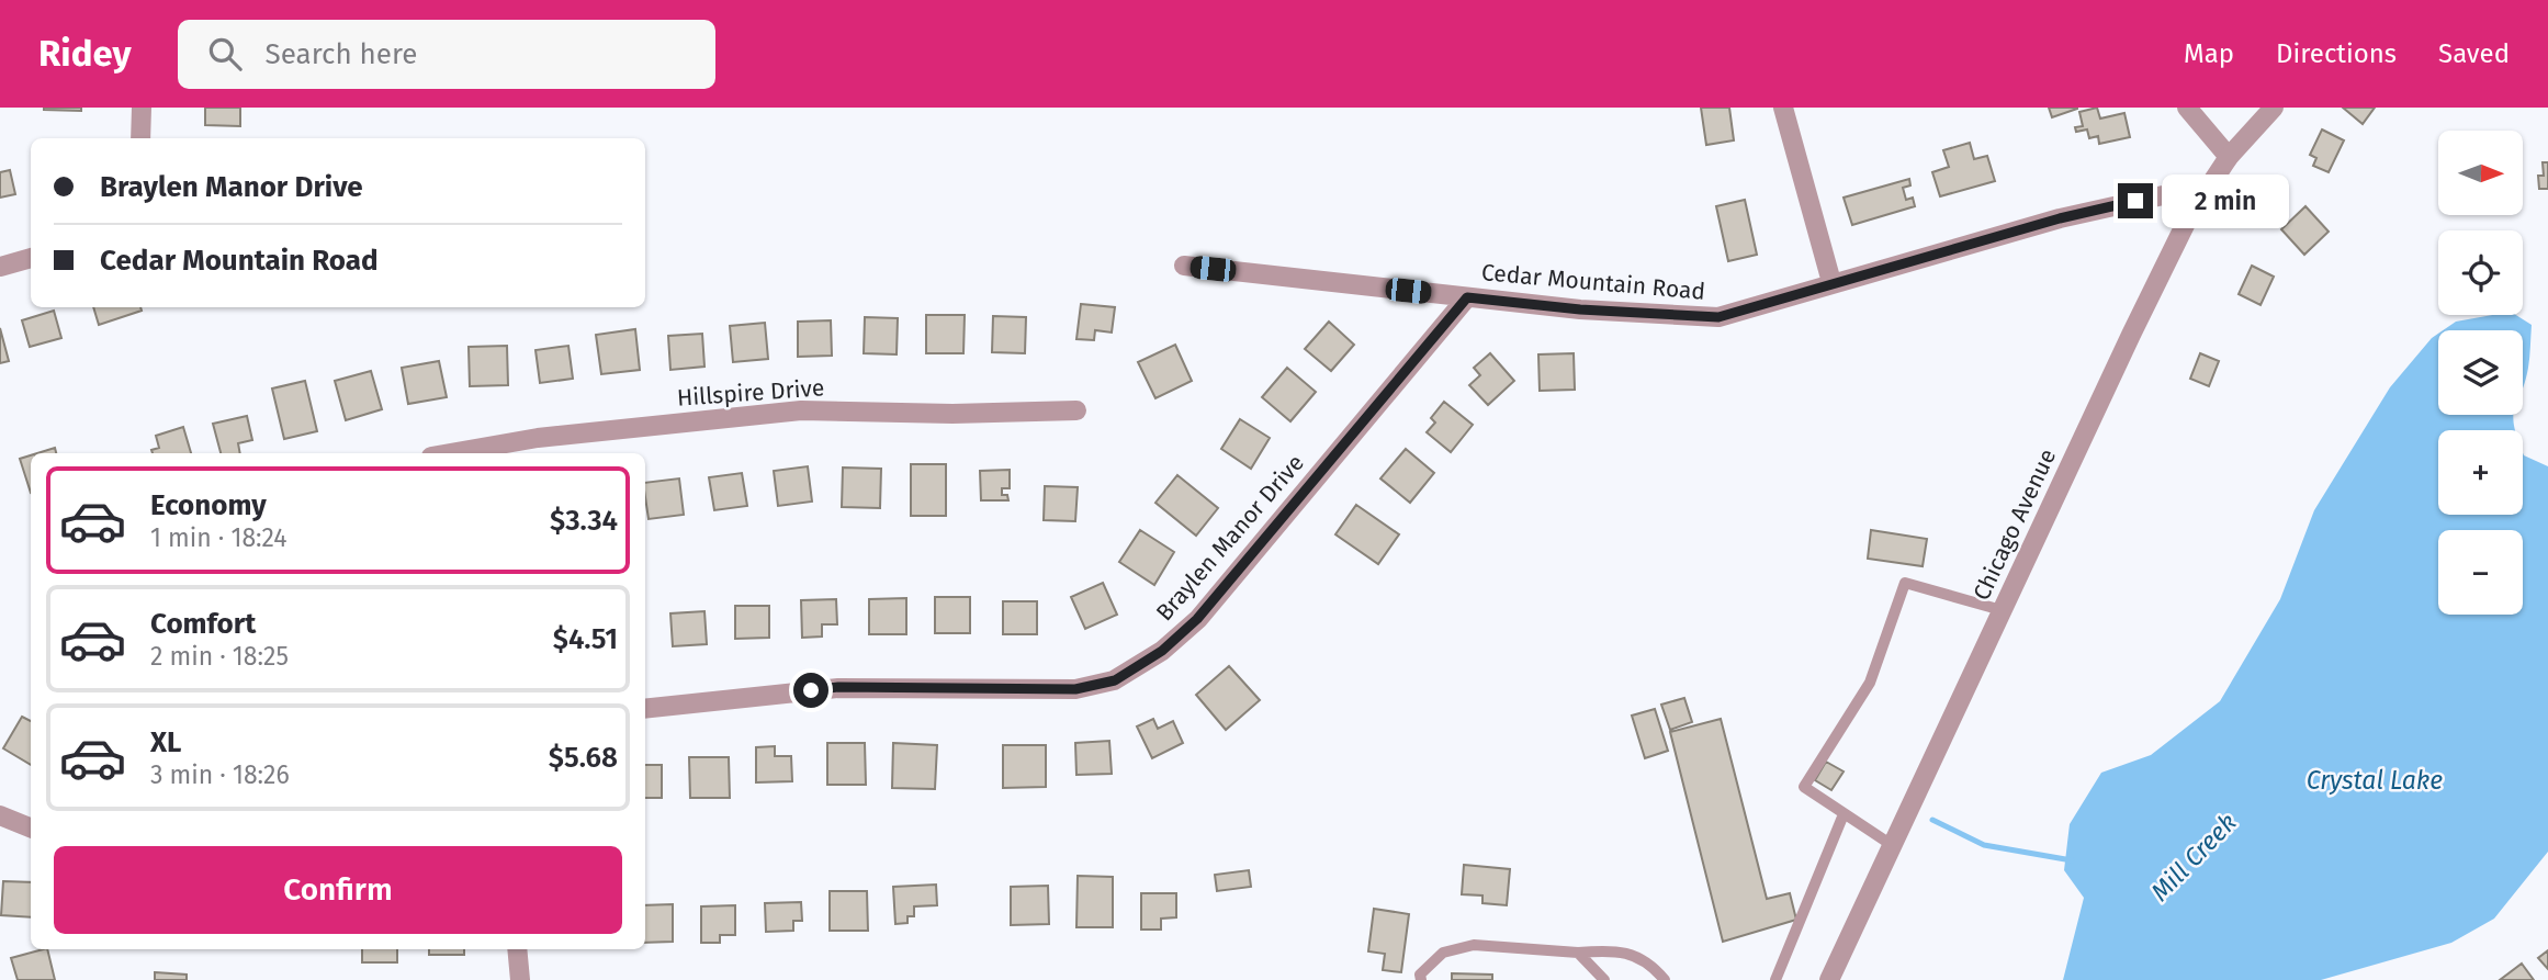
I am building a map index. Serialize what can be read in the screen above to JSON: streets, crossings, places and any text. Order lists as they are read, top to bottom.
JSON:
{
  "streets": {
    "street": [
      "Cedar Mountain Road",
      "Hillspire Drive",
      "Chicago Avenue",
      "Braylen Manor Drive"
    ]
  },
  "crossings": [
    ["Cedar Mountain Road", "Chicago Avenue"],
    ["Cedar Mountain Road", "Braylen Manor Drive"]
  ],
  "water": ["Crystal Lake", "Mill Creek"],
  "north": "right",
  "page": {
    "header": "Ridey",
    "search": "Search here",
    "nav": ["Map", "Directions", "Saved"],
    "map_buttons": ["+", "−"],
    "banner": ["Braylen Manor Drive", "Cedar Mountain Road"],
    "bubble": "2 min",
    "list": [
      {
        "name": "Economy",
        "note": "1 min · 18:24",
        "value": "$3.34"
      },
      {
        "name": "Comfort",
        "note": "2 min · 18:25",
        "value": "$4.51"
      },
      {
        "name": "XL",
        "note": "3 min · 18:26",
        "value": "$5.68"
      }
    ],
    "buttons": "Confirm"
  }
}
